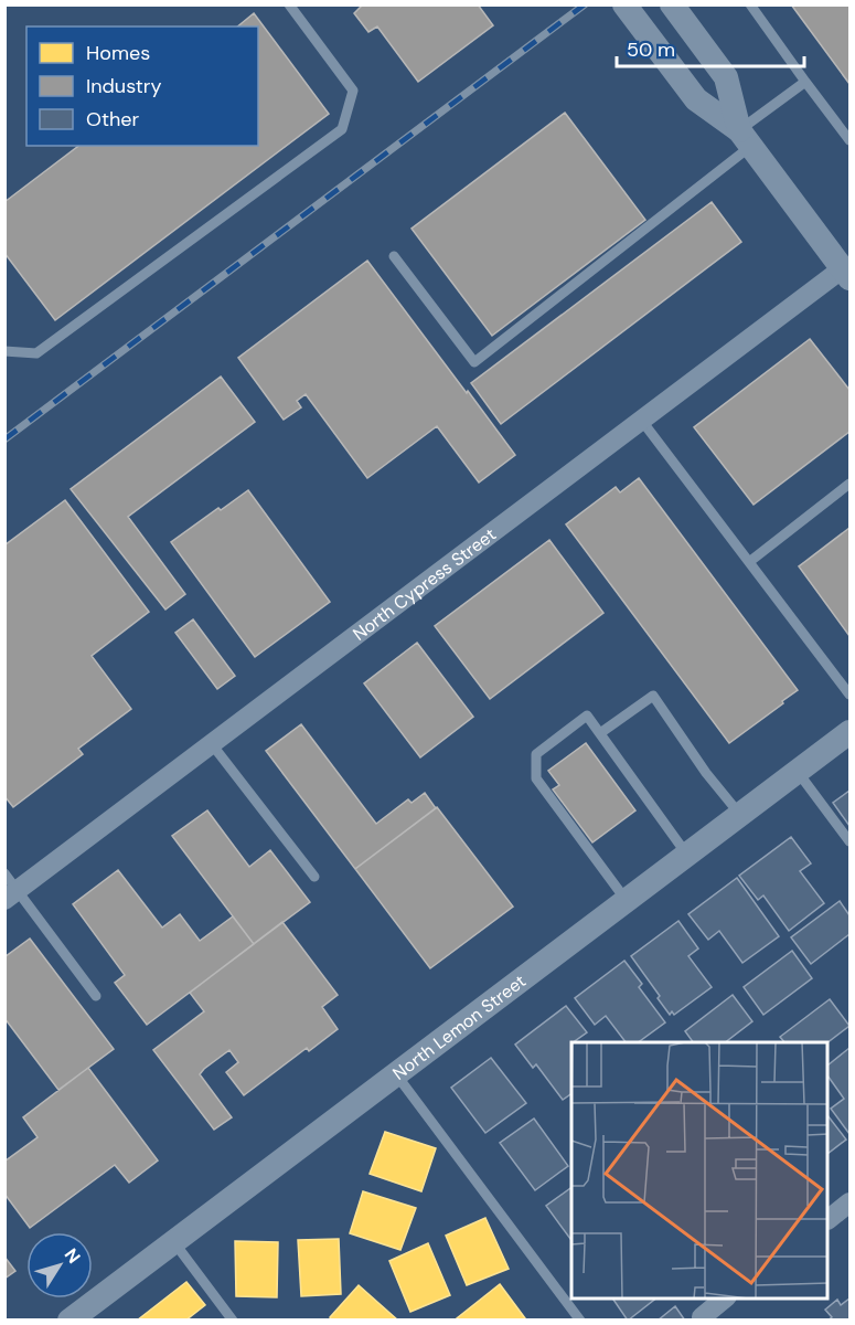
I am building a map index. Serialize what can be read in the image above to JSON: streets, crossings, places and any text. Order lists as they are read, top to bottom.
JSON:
{
  "streets": {
    "street": ["North Cypress Street", "North Lemon Street"]
  },
  "legend": ["Homes", "Industry", "Other"],
  "scale_bar": "50 m",
  "north": "top right"
}
